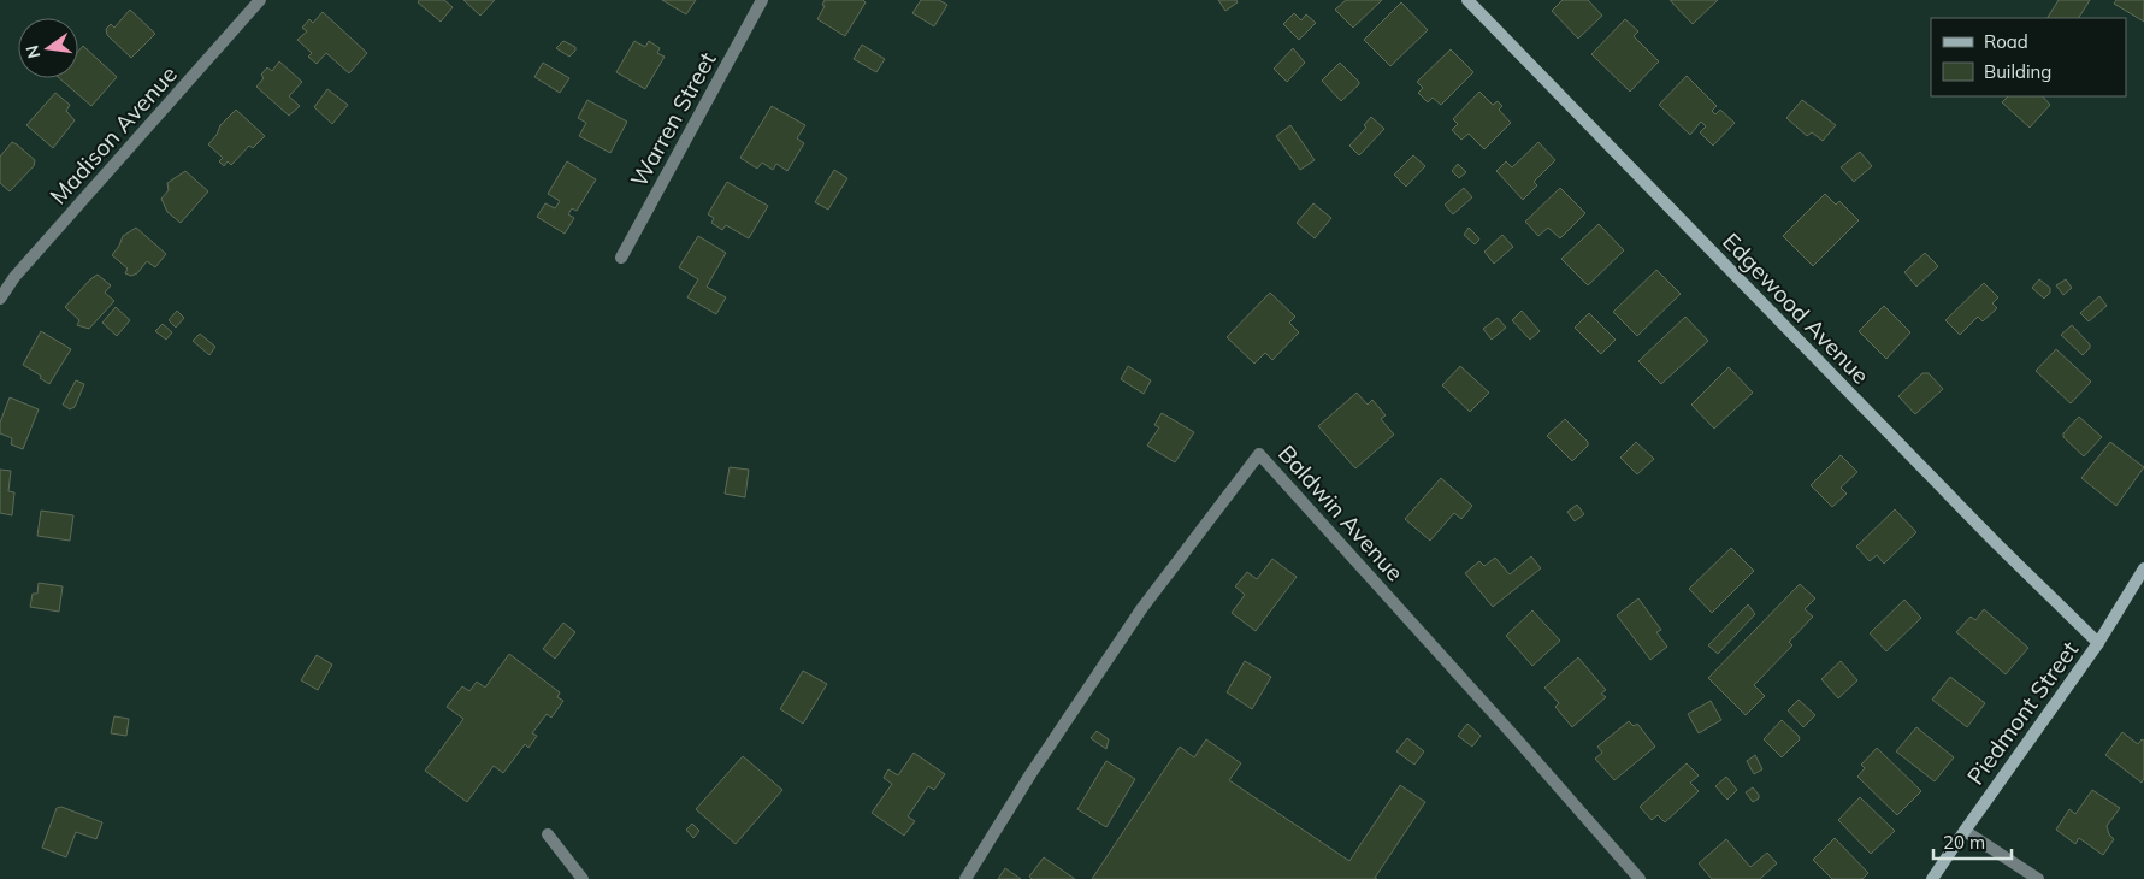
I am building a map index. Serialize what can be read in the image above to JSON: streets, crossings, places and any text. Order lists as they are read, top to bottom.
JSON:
{
  "streets": {
    "street": [
      "Warren Street",
      "Madison Avenue",
      "Edgewood Avenue",
      "Baldwin Avenue",
      "Piedmont Street"
    ]
  },
  "crossings": [
    ["Edgewood Avenue", "Piedmont Street"]
  ],
  "legend": ["Road", "Building"],
  "scale_bar": "20 m",
  "north": "left"
}
